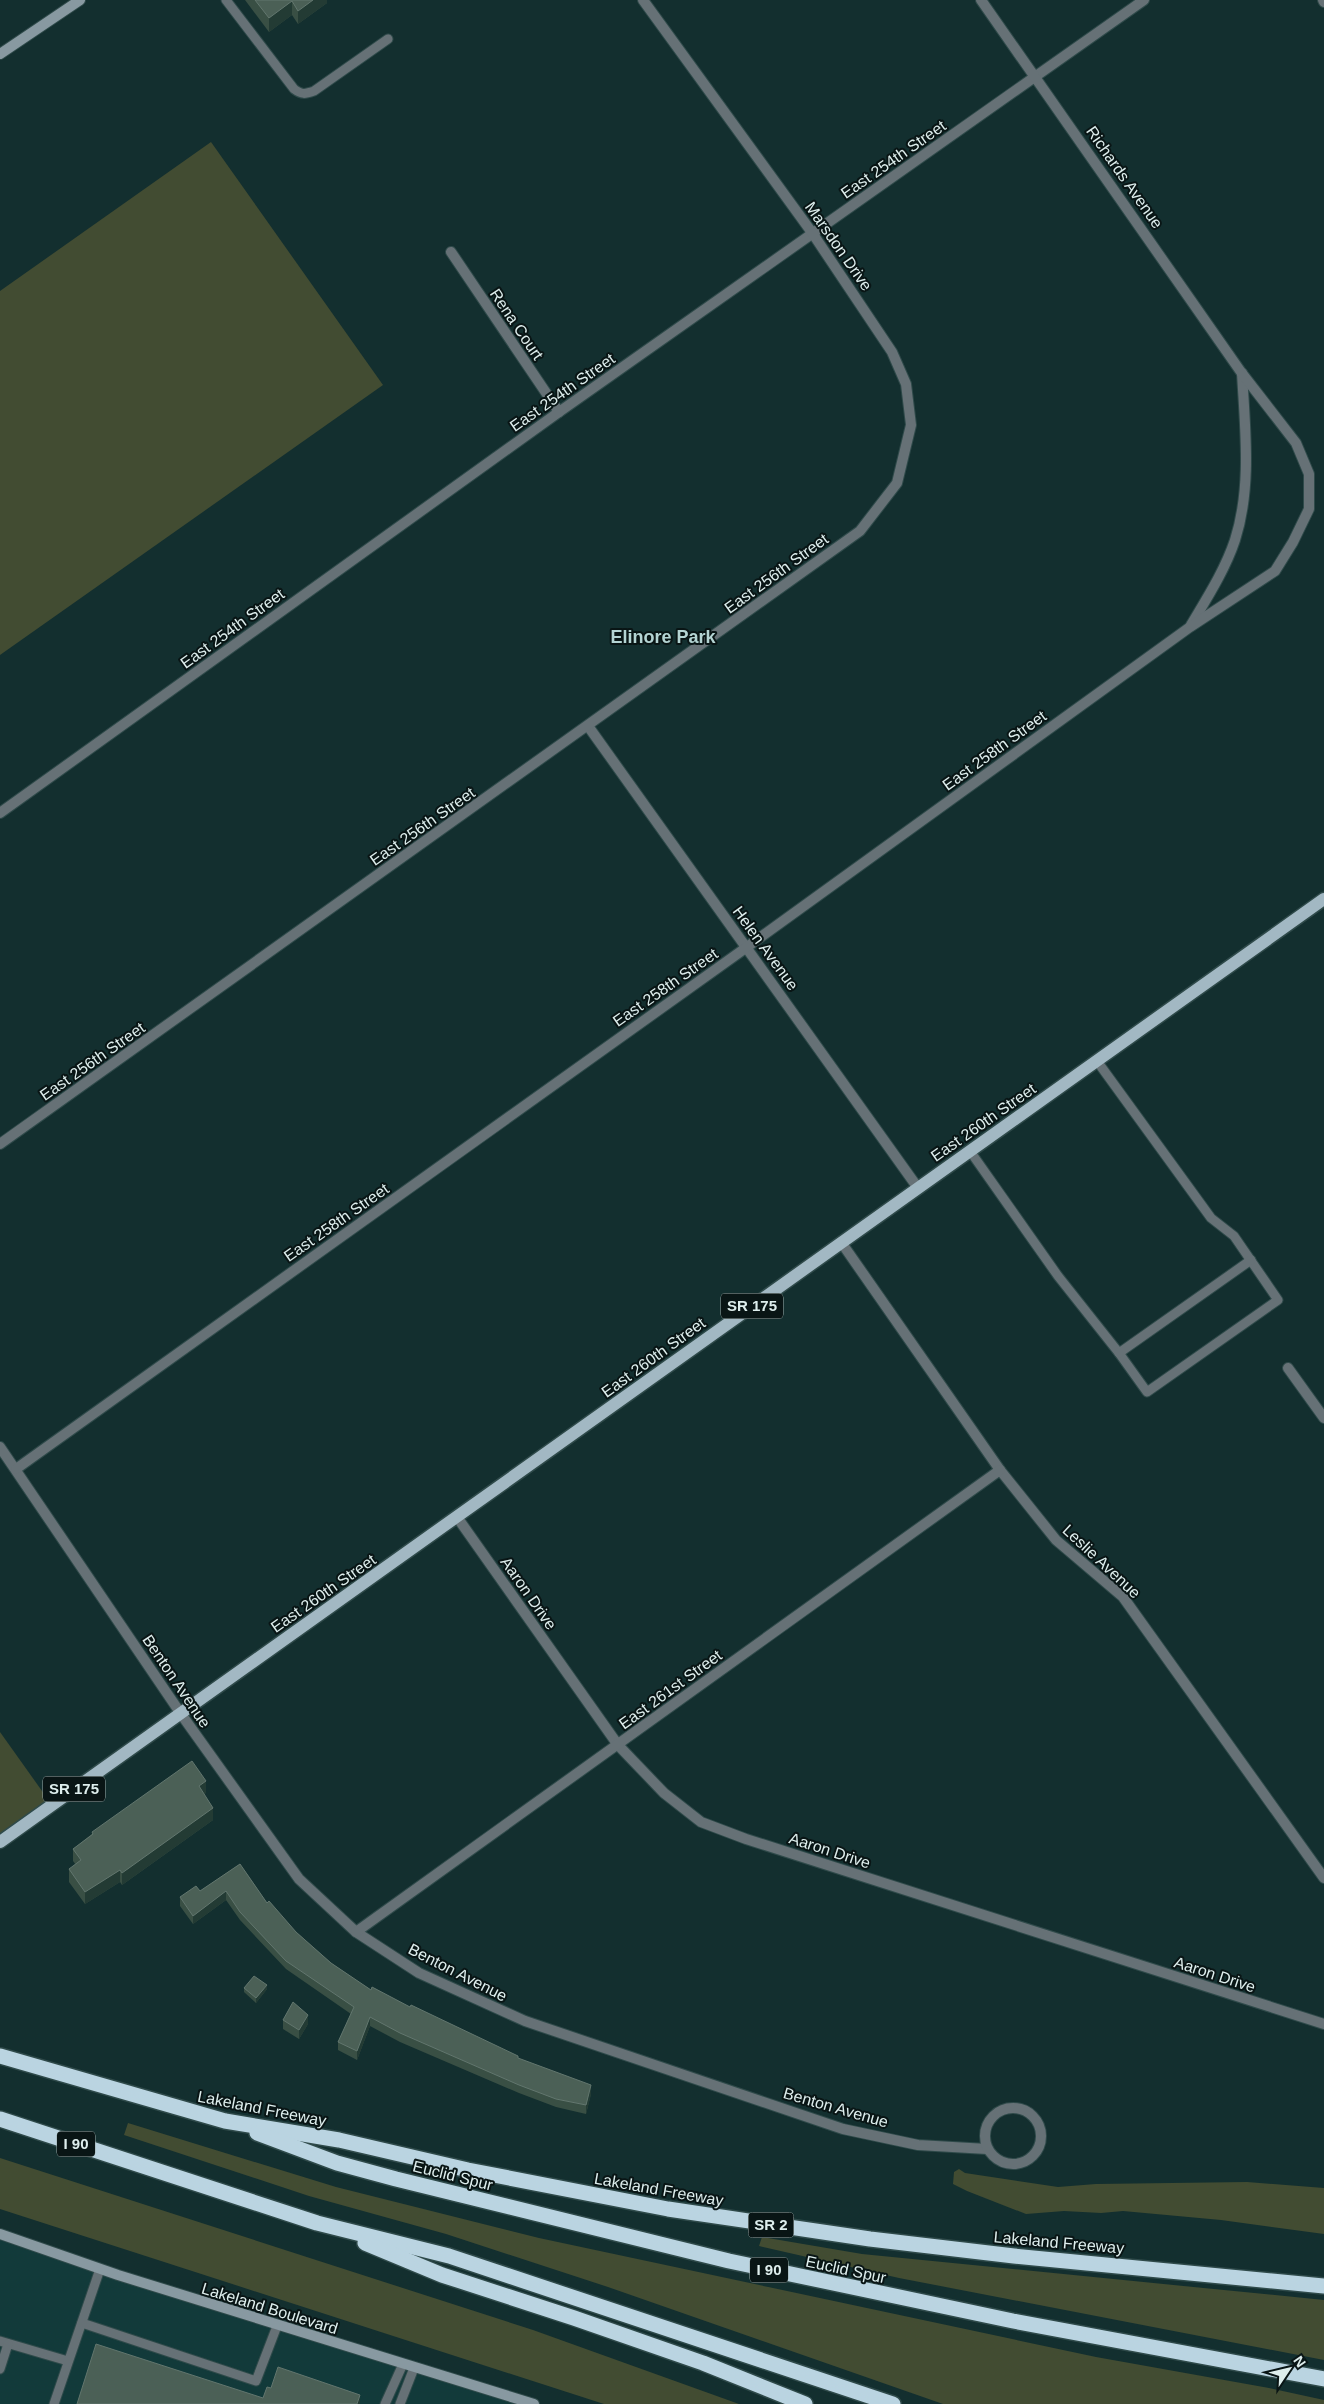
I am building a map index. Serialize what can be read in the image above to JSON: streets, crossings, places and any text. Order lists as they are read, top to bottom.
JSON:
{
  "streets": {
    "highway": [
      "Lakeland Freeway",
      "I 90",
      "Euclid Spur",
      "SR 2"
    ],
    "main road": ["East 260th Street", "SR 175"],
    "street": [
      "East 254th Street",
      "Richards Avenue",
      "Marsdon Drive",
      "Rena Court",
      "East 256th Street",
      "East 258th Street",
      "Helen Avenue",
      "Leslie Avenue",
      "Aaron Drive",
      "Benton Avenue",
      "East 261st Street",
      "Lakeland Boulevard"
    ]
  },
  "crossings": [
    ["East 254th Street", "Richards Avenue"],
    ["East 254th Street", "Marsdon Drive"],
    ["East 254th Street", "Rena Court"],
    ["Richards Avenue", "East 258th Street"],
    ["Marsdon Drive", "East 256th Street"],
    ["East 256th Street", "Helen Avenue"],
    ["East 258th Street", "Helen Avenue"],
    ["East 258th Street", "Benton Avenue"],
    ["Helen Avenue", "East 260th Street"],
    ["East 260th Street", "Leslie Avenue"],
    ["East 260th Street", "Aaron Drive"],
    ["East 260th Street", "Benton Avenue"],
    ["Leslie Avenue", "East 261st Street"],
    ["Aaron Drive", "East 261st Street"],
    ["Benton Avenue", "East 261st Street"],
    ["Lakeland Freeway", "Euclid Spur"]
  ],
  "districts": ["Elinore Park"],
  "north": "top right"
}
